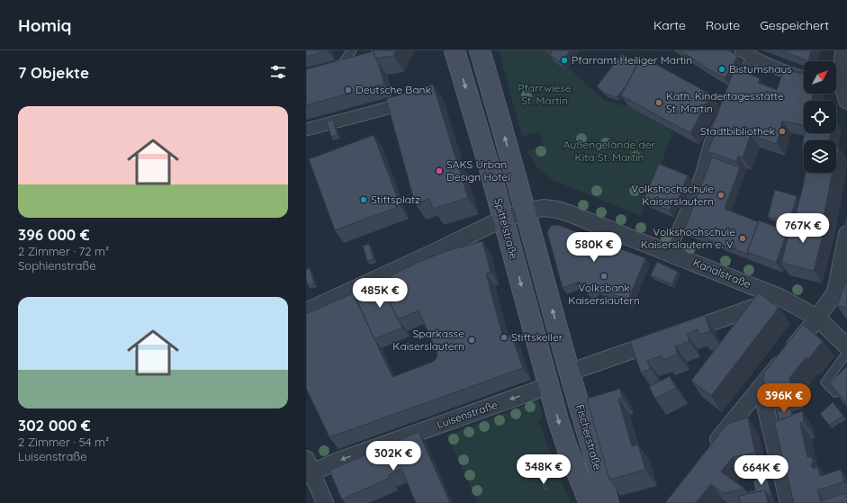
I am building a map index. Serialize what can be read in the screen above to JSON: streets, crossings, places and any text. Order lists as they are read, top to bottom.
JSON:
{
  "streets": {
    "main road": ["Spittelstraße", "Fischerstraße"],
    "street": ["Kanalstraße", "Luisenstraße"]
  },
  "crossings": [
    ["Spittelstraße", "Kanalstraße"],
    ["Spittelstraße", "Luisenstraße"],
    ["Spittelstraße", "Fischerstraße"],
    ["Luisenstraße", "Fischerstraße"]
  ],
  "one_way": ["Luisenstraße"],
  "parks": ["Pfarrwiese St. Martin", "Außengelände der Kita St. Martin"],
  "places": [
    "Pfarramt Heiliger Martin",
    "Bistumshaus",
    "Deutsche Bank",
    "Kath. Kindertagesstätte St. Martin",
    "Stadtbibliothek",
    "SAKS Urban Design Hotel",
    "Volkshochschule Kaiserslautern",
    "Stiftsplatz",
    "Volkshochschule Kaiserslautern e. V.",
    "Volksbank Kaiserslautern",
    "Stiftskeller",
    "Sparkasse Kaiserslautern"
  ],
  "north": "top right",
  "page": {
    "header": "Homiq",
    "nav": ["Karte", "Route", "Gespeichert"],
    "heading": "7 Objekte",
    "list": [
      {
        "name": "396 000 €",
        "note": "2 Zimmer · 72 m² · Sophienstraße"
      },
      {
        "name": "302 000 €",
        "note": "2 Zimmer · 54 m² · Luisenstraße"
      }
    ],
    "price": [
      "767K €",
      "580K €",
      "485K €",
      "396K €",
      "302K €",
      "348K €",
      "664K €"
    ]
  }
}
